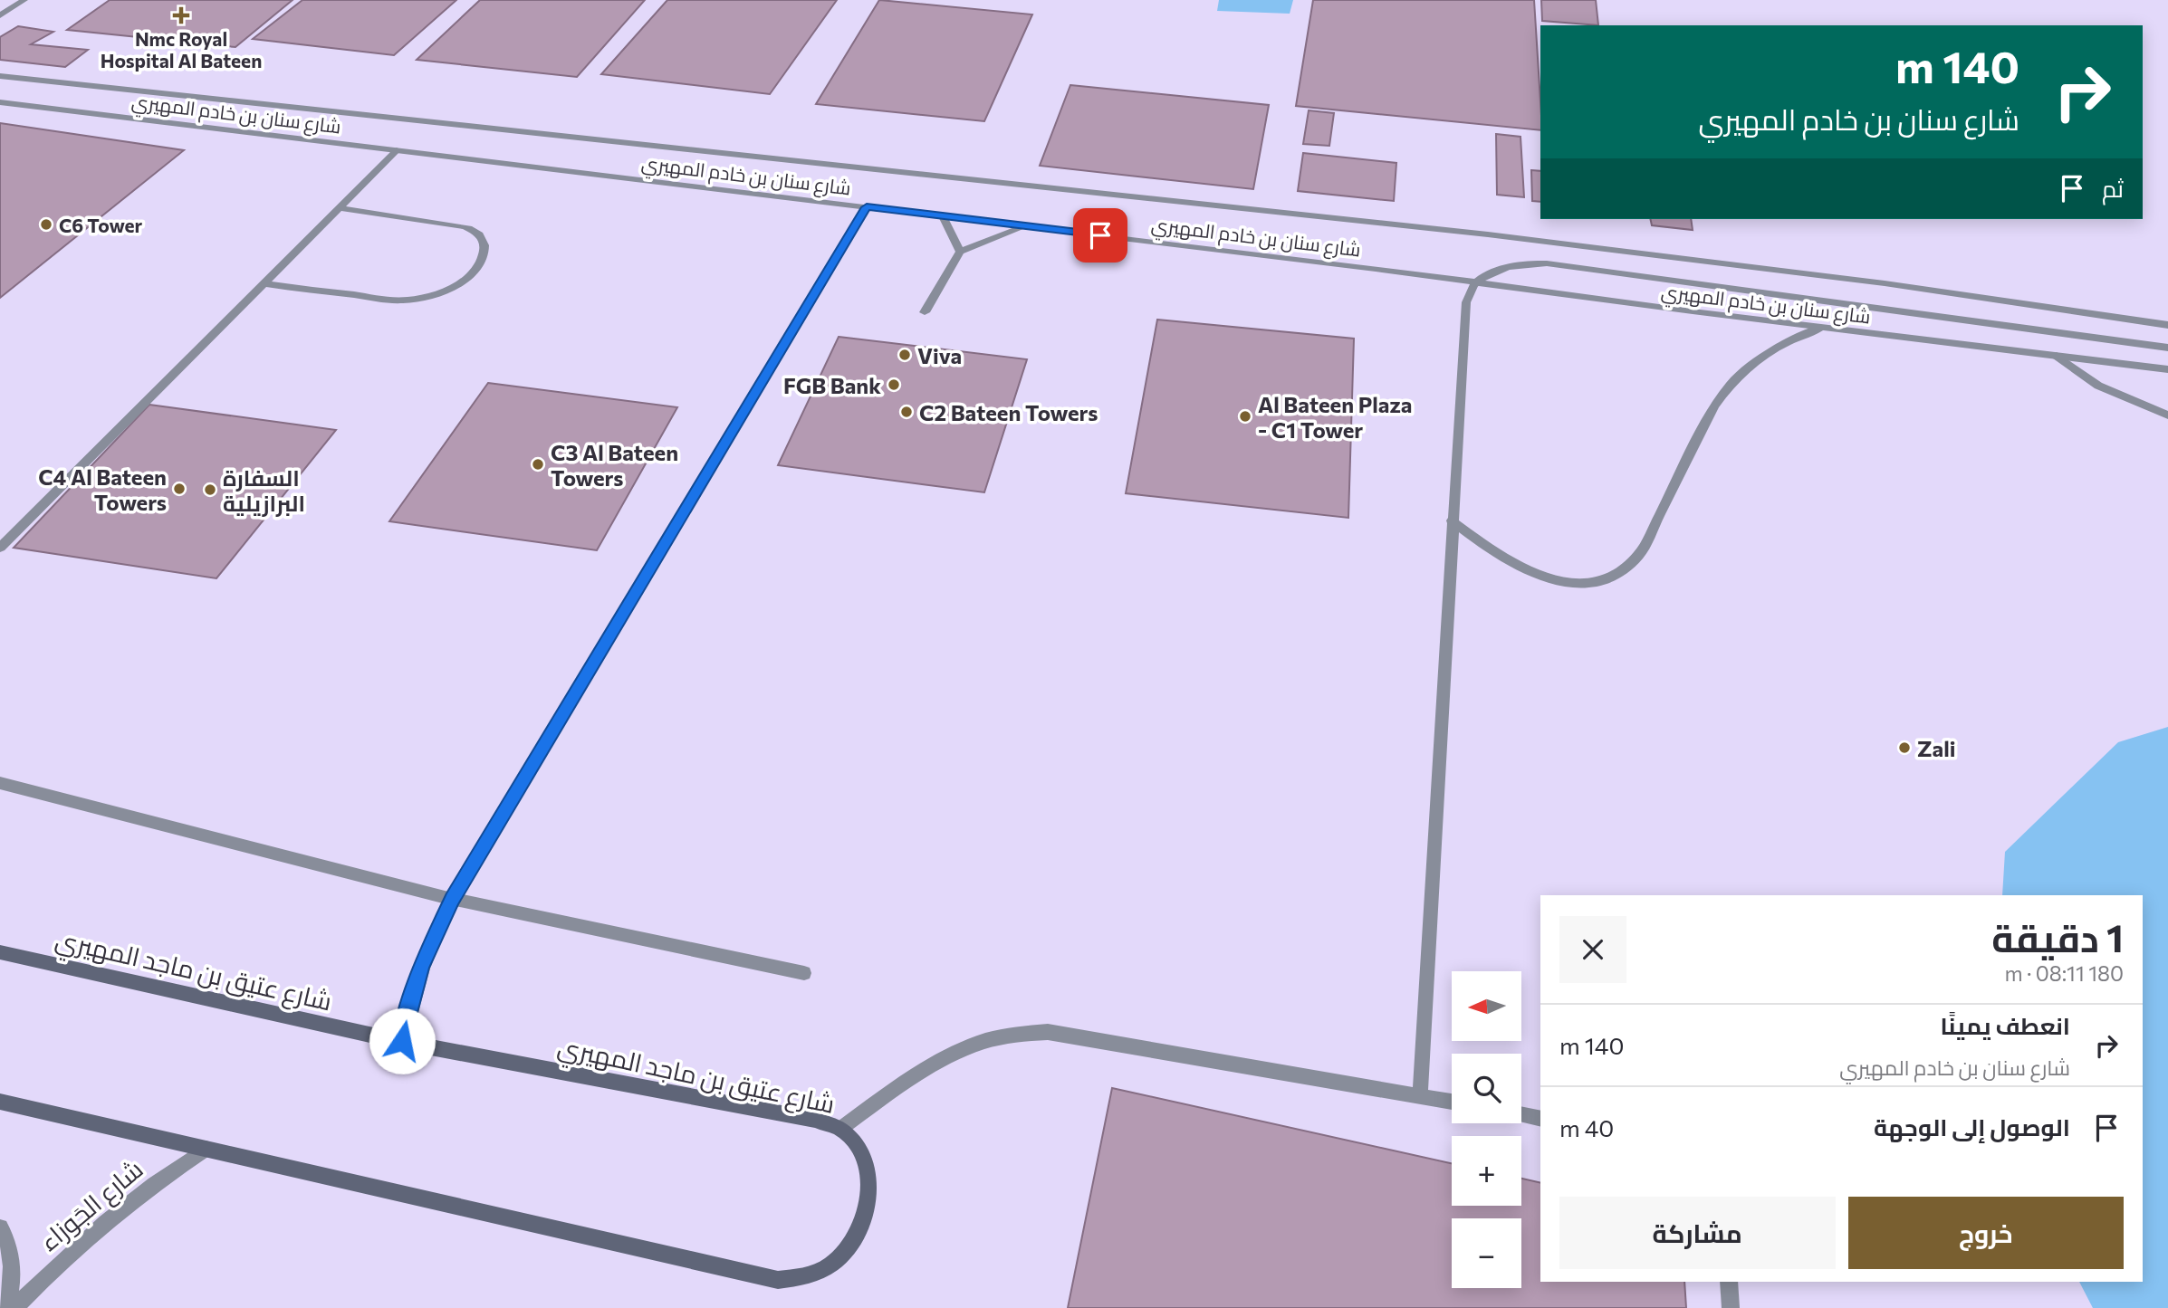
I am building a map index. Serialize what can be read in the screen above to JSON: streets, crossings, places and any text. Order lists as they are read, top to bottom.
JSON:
{
  "streets": {
    "street": ["شارع سنان بن خادم المهيري", "شارع عتيق بن ماجد المهيري", "شارع الجَوزاء"]
  },
  "crossings": [
    ["شارع عتيق بن ماجد المهيري", "شارع الجَوزاء"]
  ],
  "places": {
    "health": ["Nmc Royal Hospital Al Bateen"],
    "other": [
      "C6 Tower",
      "Viva",
      "FGB Bank",
      "C2 Bateen Towers",
      "Al Bateen Plaza - C1 Tower",
      "C3 Al Bateen Towers",
      "C4 Al Bateen Towers",
      "السفارة البرازيلية",
      "Zali"
    ]
  },
  "north": "left",
  "page": {
    "turn": ["140 m", "شارع سنان بن خادم المهيري"],
    "then": "ثم",
    "heading": ["1 دقيقة", "180 m · 08:11"],
    "map_buttons": ["+", "−"],
    "list": [
      {
        "name": "انعطف يمينًا",
        "note": "شارع سنان بن خادم المهيري",
        "value": "140 m"
      },
      {
        "name": "الوصول إلى الوجهة",
        "value": "40 m"
      }
    ],
    "buttons": ["خروج", "مشاركة"]
  }
}
